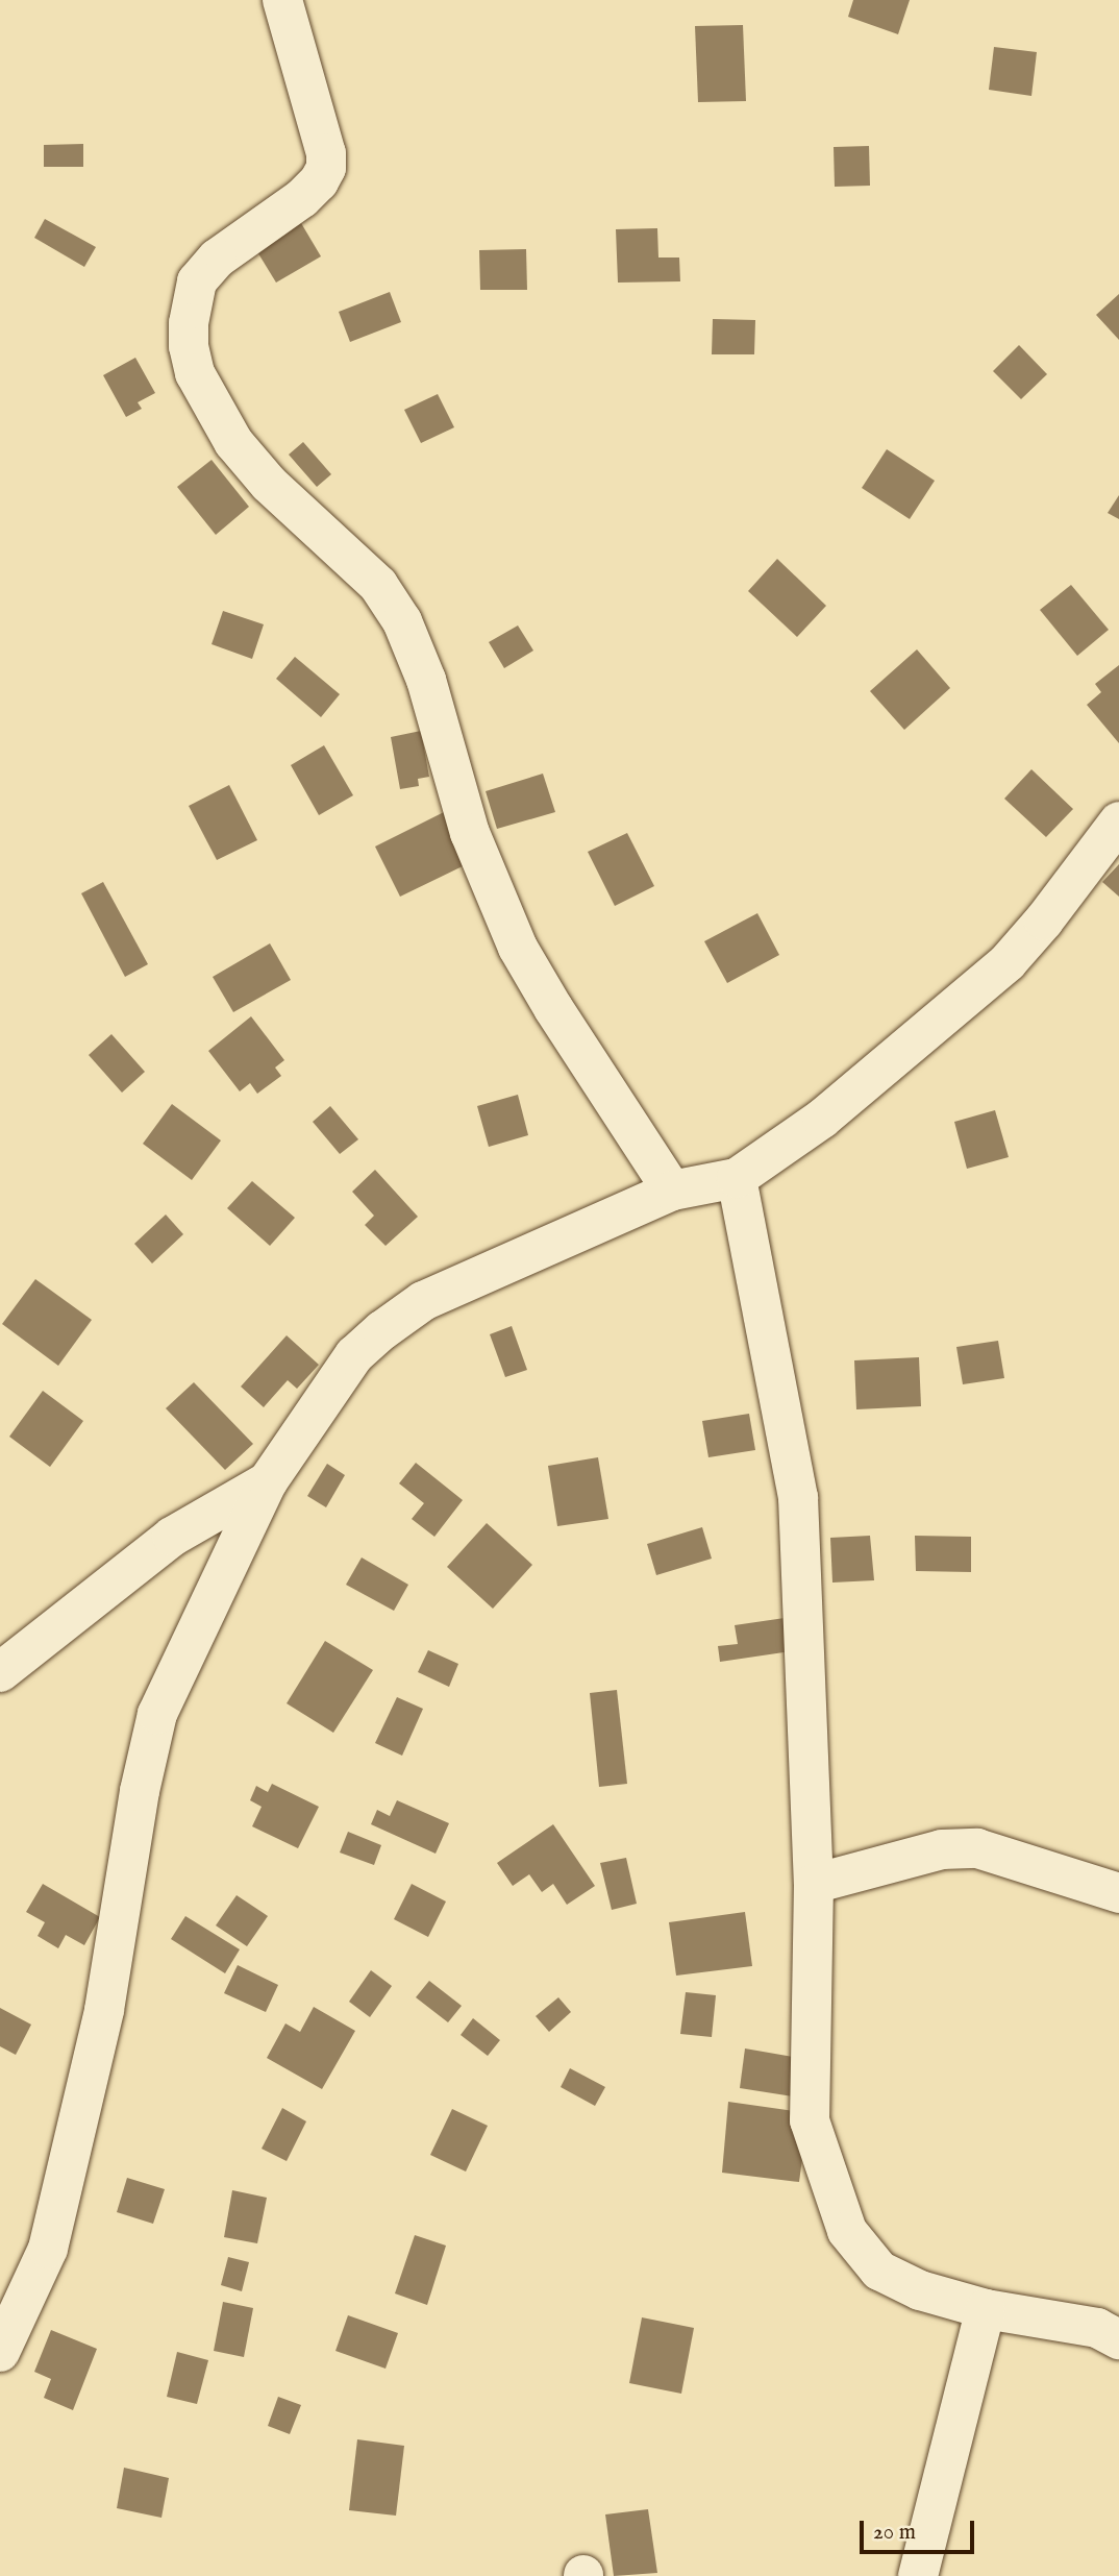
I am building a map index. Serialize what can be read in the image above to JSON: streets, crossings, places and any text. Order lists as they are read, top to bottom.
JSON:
{
  "scale_bar": "20 m"
}
